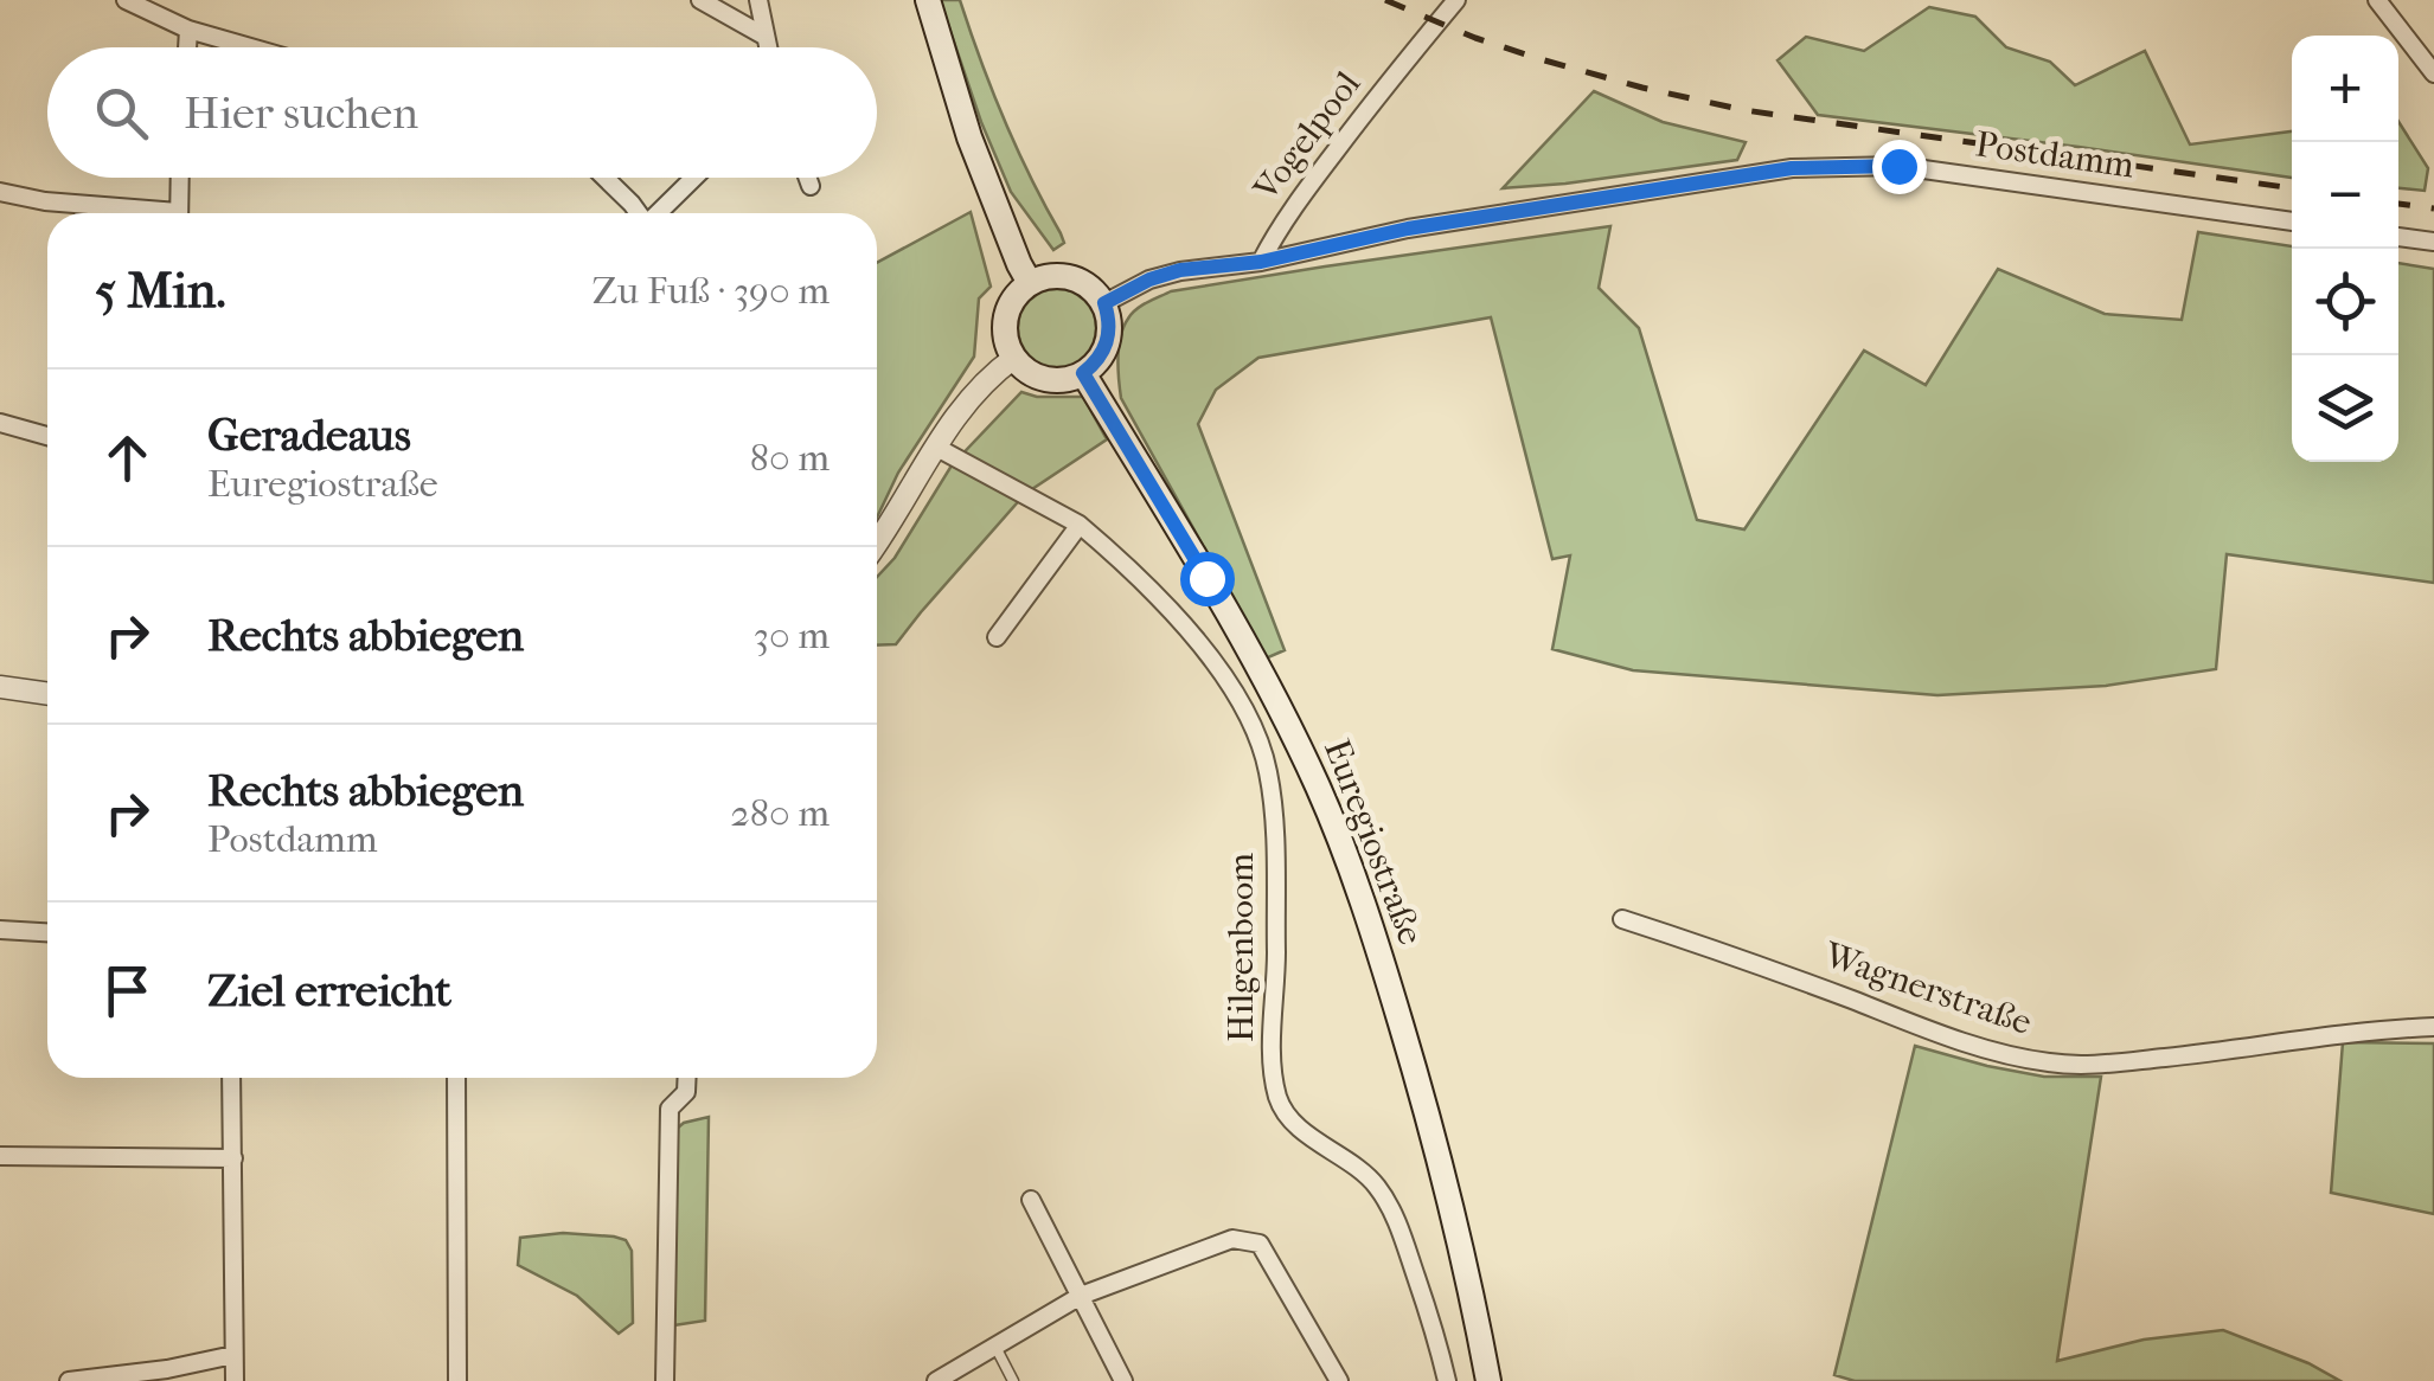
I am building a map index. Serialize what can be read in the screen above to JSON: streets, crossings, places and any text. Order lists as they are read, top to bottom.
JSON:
{
  "streets": {
    "main road": ["Euregiostraße"],
    "street": [
      "Vogelpool",
      "Postdamm",
      "Hilgenboom",
      "Wagnerstraße"
    ]
  },
  "crossings": [
    ["Vogelpool", "Postdamm"],
    ["Postdamm", "Euregiostraße"]
  ],
  "page": {
    "map_buttons": ["+", "−"],
    "search": "Hier suchen",
    "heading": ["5 Min.", "Zu Fuß · 390 m"],
    "list": [
      ["Geradeaus", "Euregiostraße", "80 m"],
      ["Rechts abbiegen", "30 m"],
      ["Rechts abbiegen", "Postdamm", "280 m"],
      "Ziel erreicht"
    ]
  }
}
